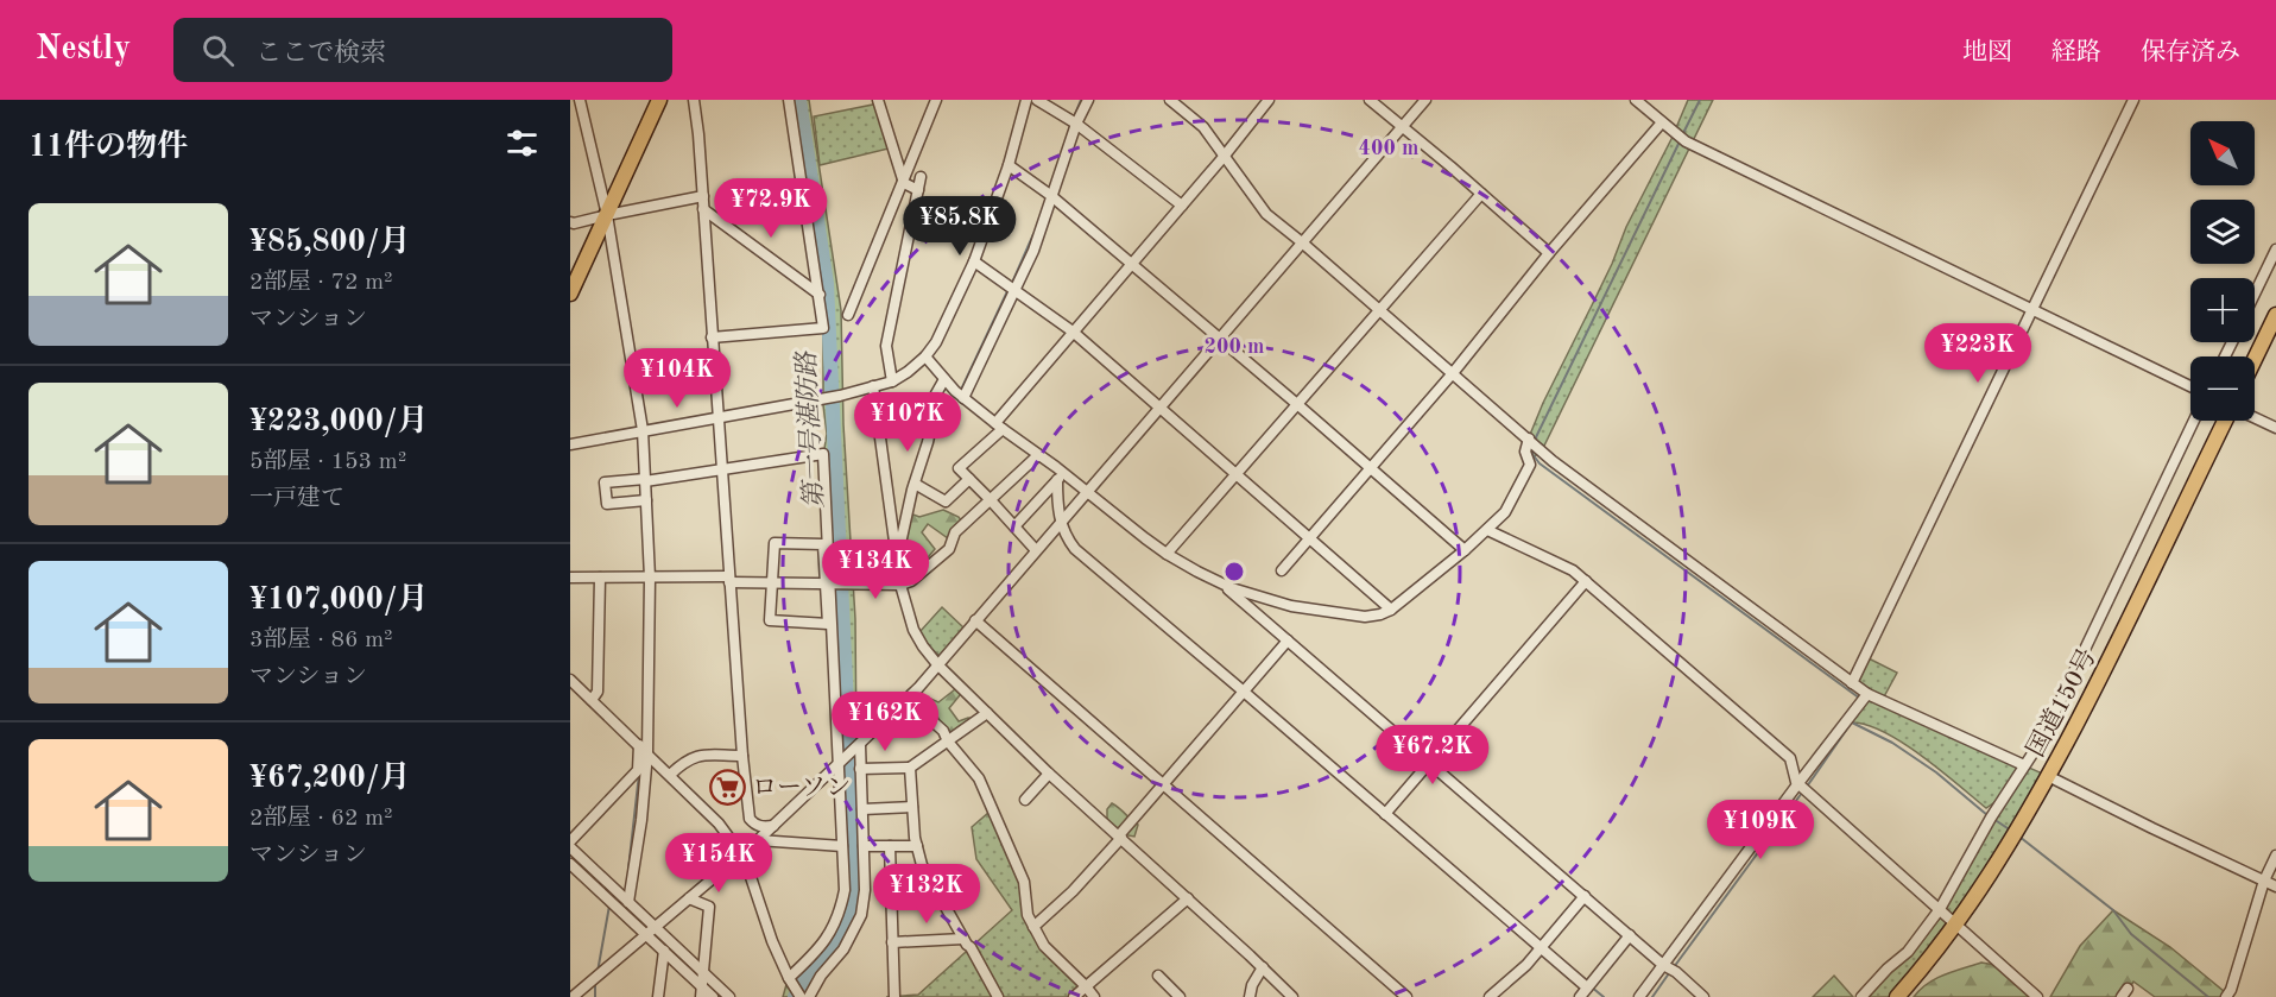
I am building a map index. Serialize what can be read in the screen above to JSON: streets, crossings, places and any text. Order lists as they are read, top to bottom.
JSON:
{
  "streets": {
    "highway": ["国道150号"]
  },
  "water": ["第一号湛防路"],
  "places": {
    "supermarket": ["ローソン"]
  },
  "north": "top left",
  "page": {
    "header": "Nestly",
    "search": "ここで検索",
    "nav": ["地図", "経路", "保存済み"],
    "heading": "11件の物件",
    "map_buttons": ["+", "−"],
    "price": [
      "¥72.9K",
      "¥85.8K",
      "¥223K",
      "¥104K",
      "¥107K",
      "¥134K",
      "¥162K",
      "¥67.2K",
      "¥109K",
      "¥154K",
      "¥132K"
    ],
    "list": [
      {
        "name": "¥85,800/月",
        "note": "2部屋 · 72 m² · マンション"
      },
      {
        "name": "¥223,000/月",
        "note": "5部屋 · 153 m² · 一戸建て"
      },
      {
        "name": "¥107,000/月",
        "note": "3部屋 · 86 m² · マンション"
      },
      {
        "name": "¥67,200/月",
        "note": "2部屋 · 62 m² · マンション"
      }
    ]
  },
  "rings": ["400 m", "200 m"]
}
